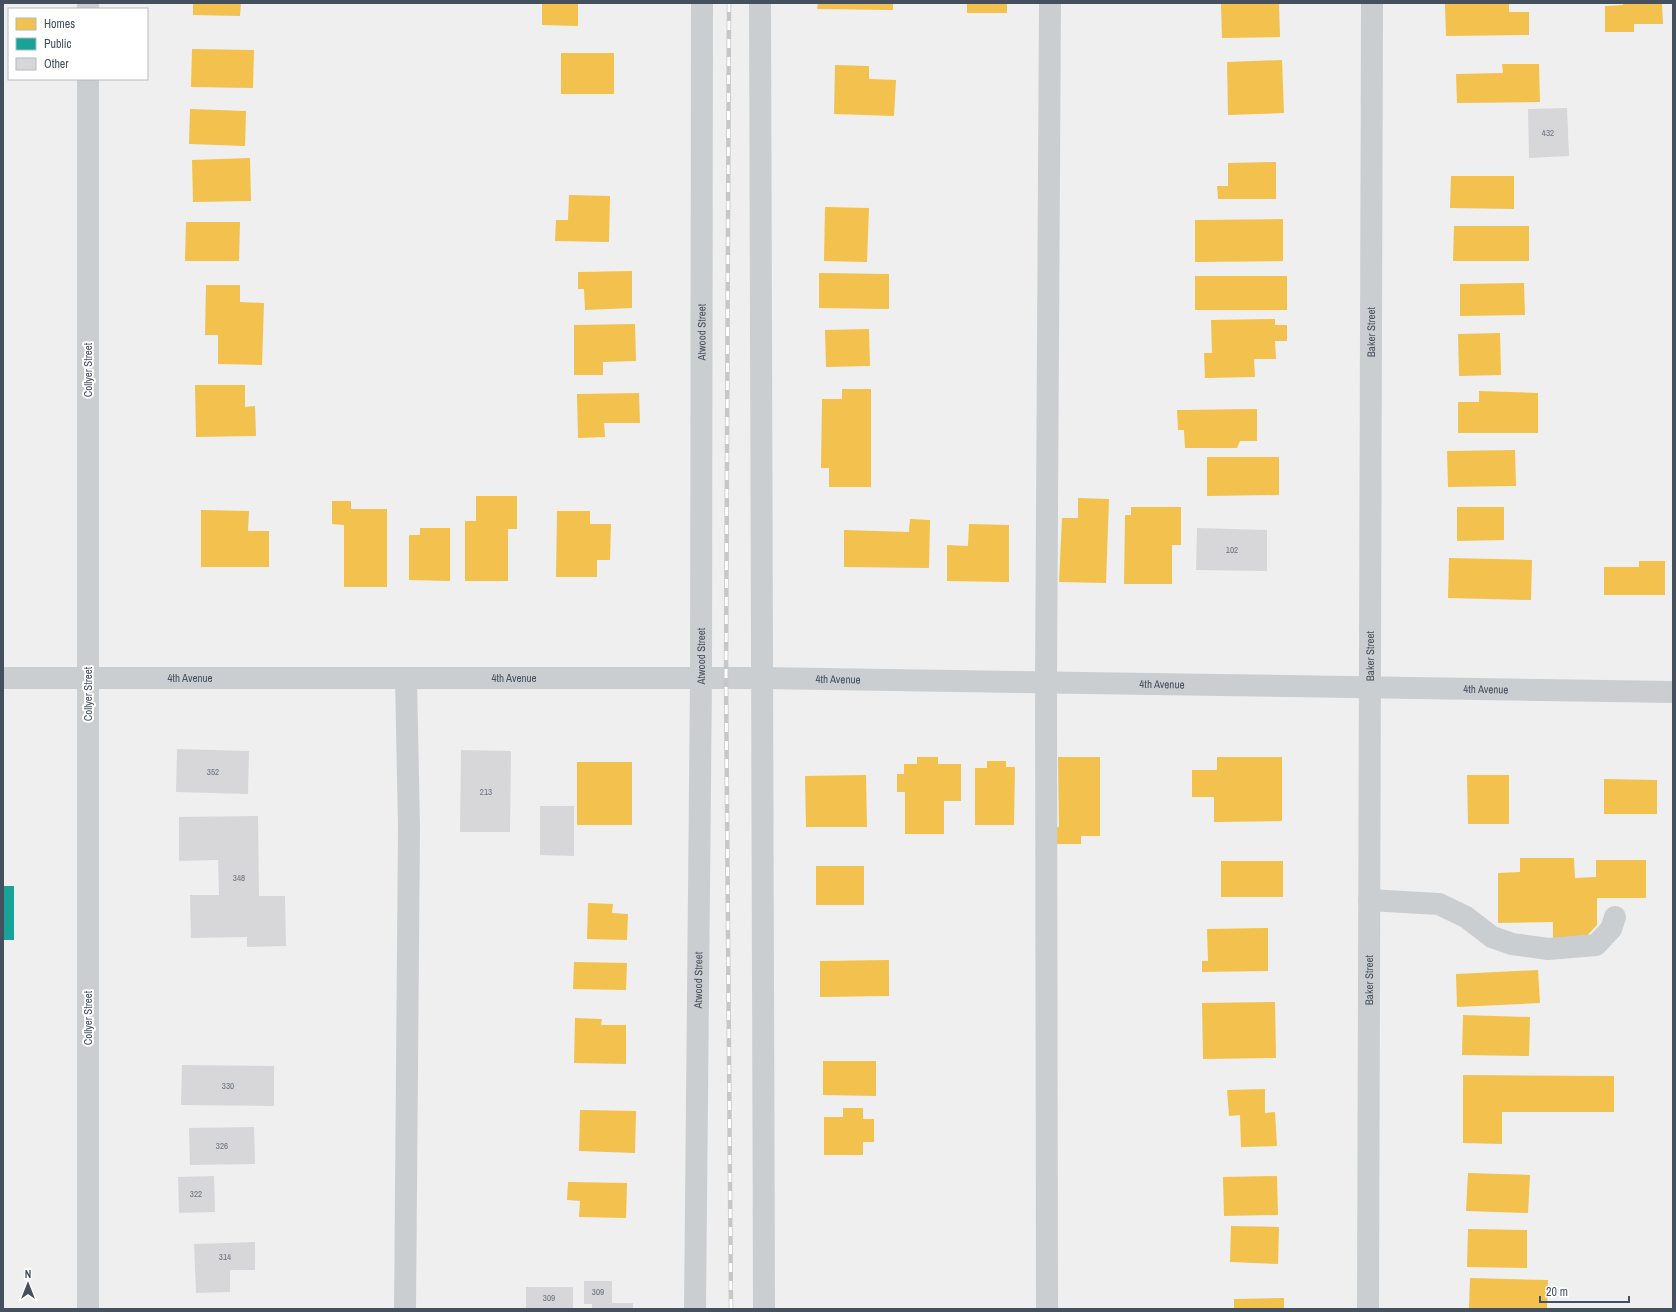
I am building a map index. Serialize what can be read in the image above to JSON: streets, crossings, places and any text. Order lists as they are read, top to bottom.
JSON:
{
  "streets": {
    "street": [
      "Atwood Street",
      "Baker Street",
      "Collyer Street",
      "4th Avenue"
    ]
  },
  "crossings": [
    ["Atwood Street", "4th Avenue"],
    ["Baker Street", "4th Avenue"],
    ["Collyer Street", "4th Avenue"]
  ],
  "house_numbers": [
    "432",
    "102",
    "352",
    "213",
    "348",
    "330",
    "326",
    "322",
    "314",
    "309",
    "309"
  ],
  "legend": ["Homes", "Public", "Other"],
  "scale_bar": "20 m",
  "north": "top"
}
